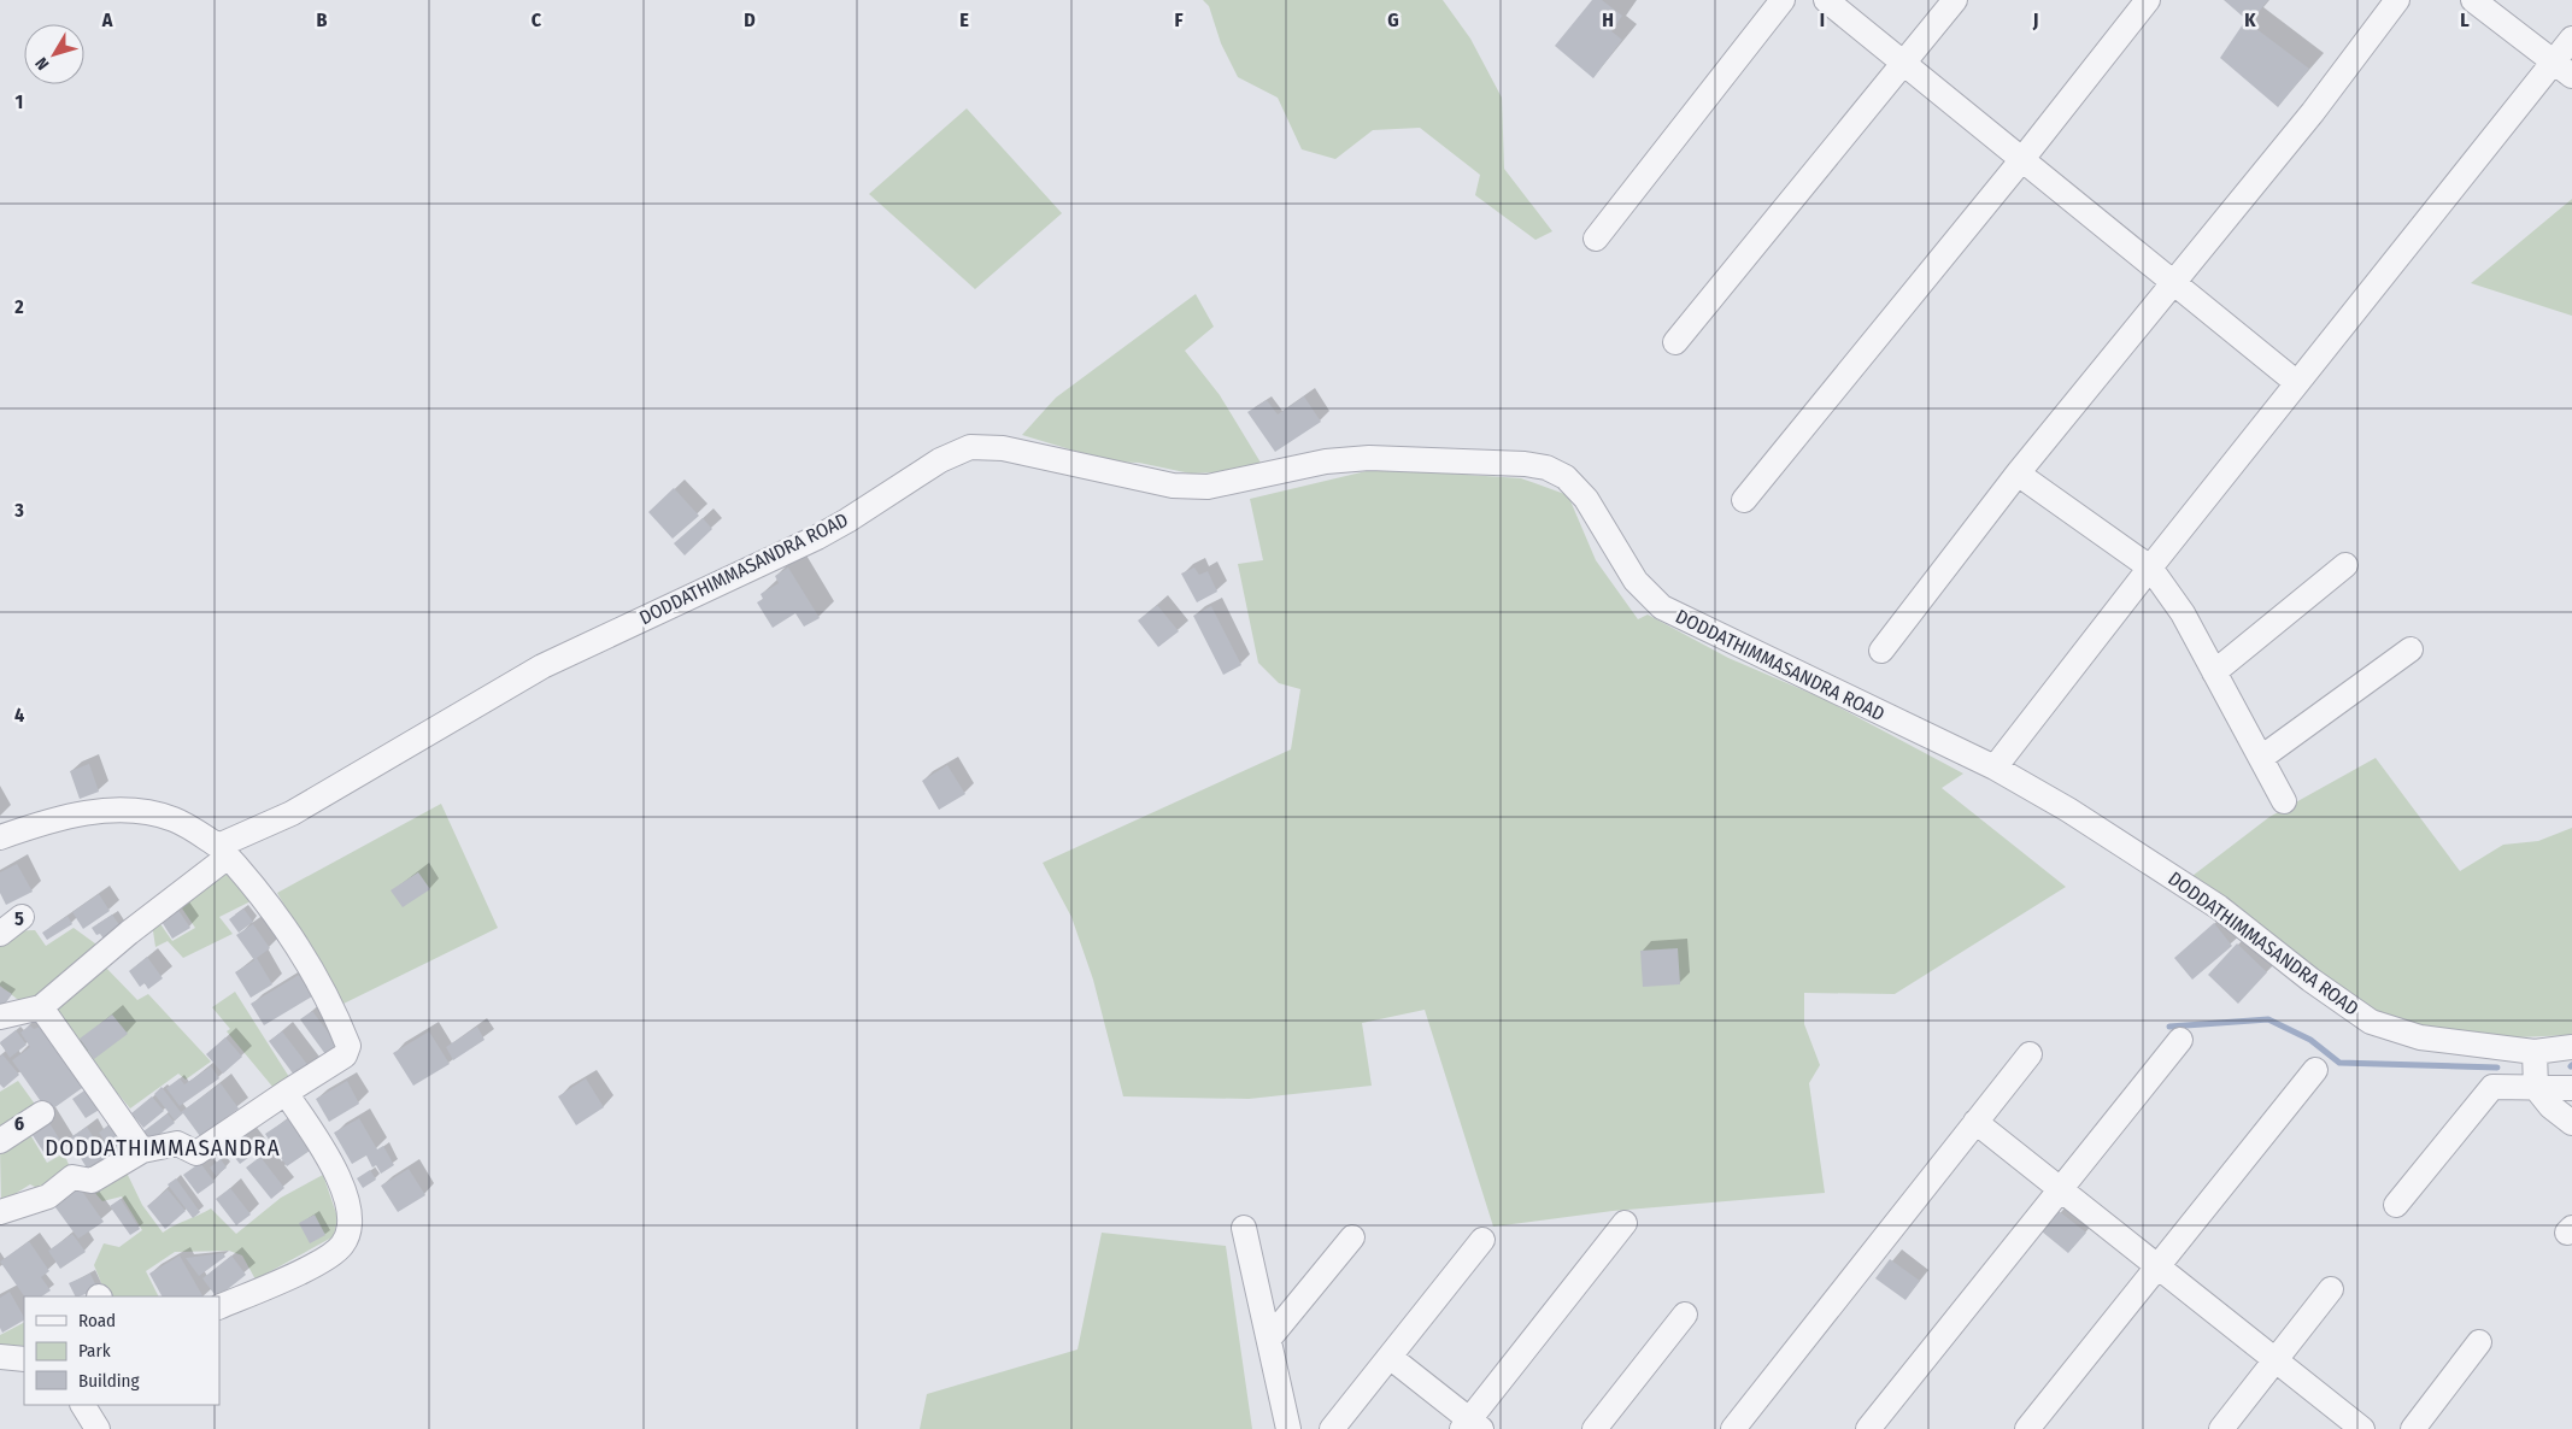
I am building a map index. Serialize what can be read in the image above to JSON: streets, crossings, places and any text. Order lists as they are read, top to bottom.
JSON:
{
  "streets": {
    "street": ["DODDATHIMMASANDRA ROAD"]
  },
  "districts": ["DODDATHIMMASANDRA"],
  "legend": ["Road", "Park", "Building"],
  "north": "bottom left",
  "grid": {
    "columns": [
      "A",
      "B",
      "C",
      "D",
      "E",
      "F",
      "G",
      "H",
      "I",
      "J",
      "K",
      "L"
    ],
    "rows": [
      "1",
      "2",
      "3",
      "4",
      "5",
      "6"
    ]
  }
}
